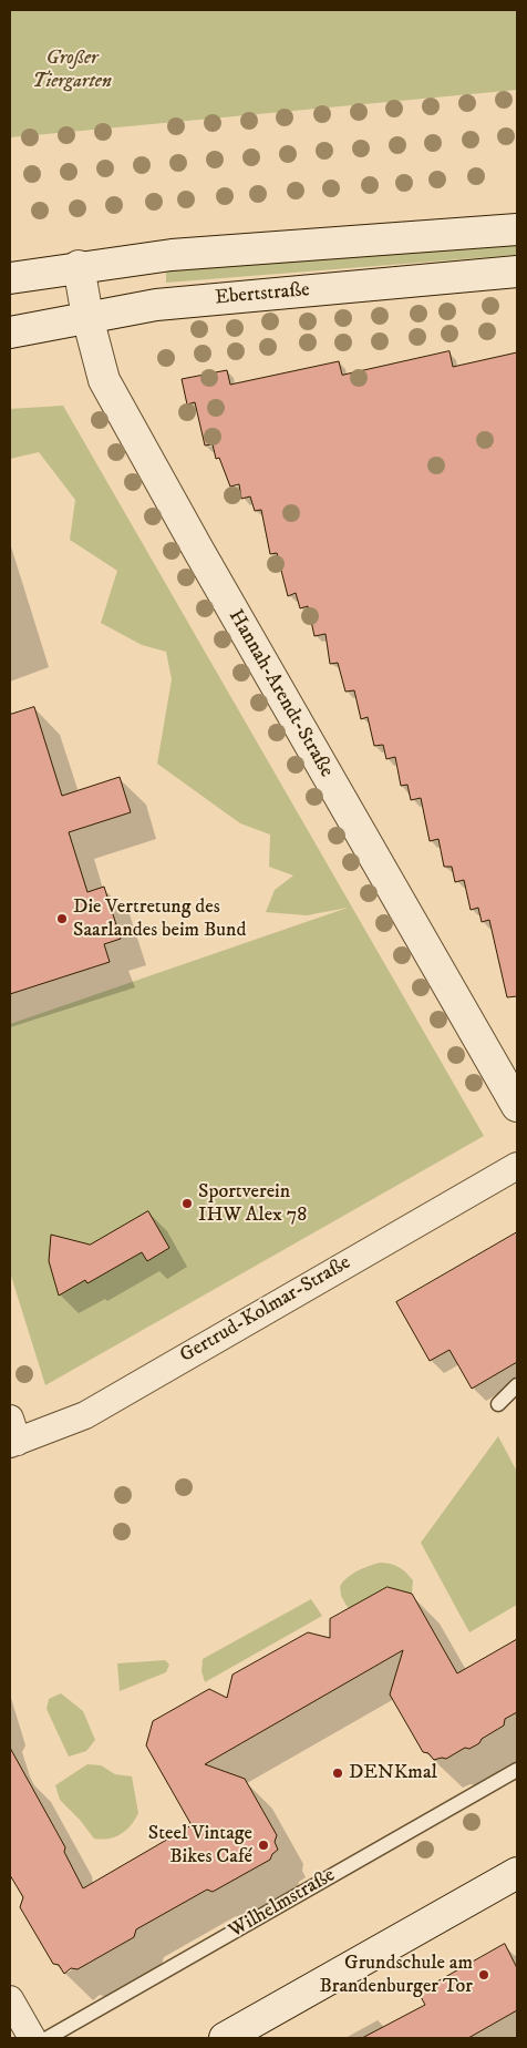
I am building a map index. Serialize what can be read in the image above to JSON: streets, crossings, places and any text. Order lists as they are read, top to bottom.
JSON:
{
  "streets": {
    "main road": ["Ebertstraße", "Hannah-Arendt-Straße"],
    "street": ["Gertrud-Kolmar-Straße"],
    "lane": ["Wilhelmstraße"]
  },
  "crossings": [
    ["Ebertstraße", "Hannah-Arendt-Straße"]
  ],
  "parks": ["Großer Tiergarten"],
  "places": [
    "Die Vertretung des Saarlandes beim Bund",
    "Sportverein IHW Alex 78",
    "DENKmal",
    "Steel Vintage Bikes Café",
    "Grundschule am Brandenburger Tor"
  ]
}
